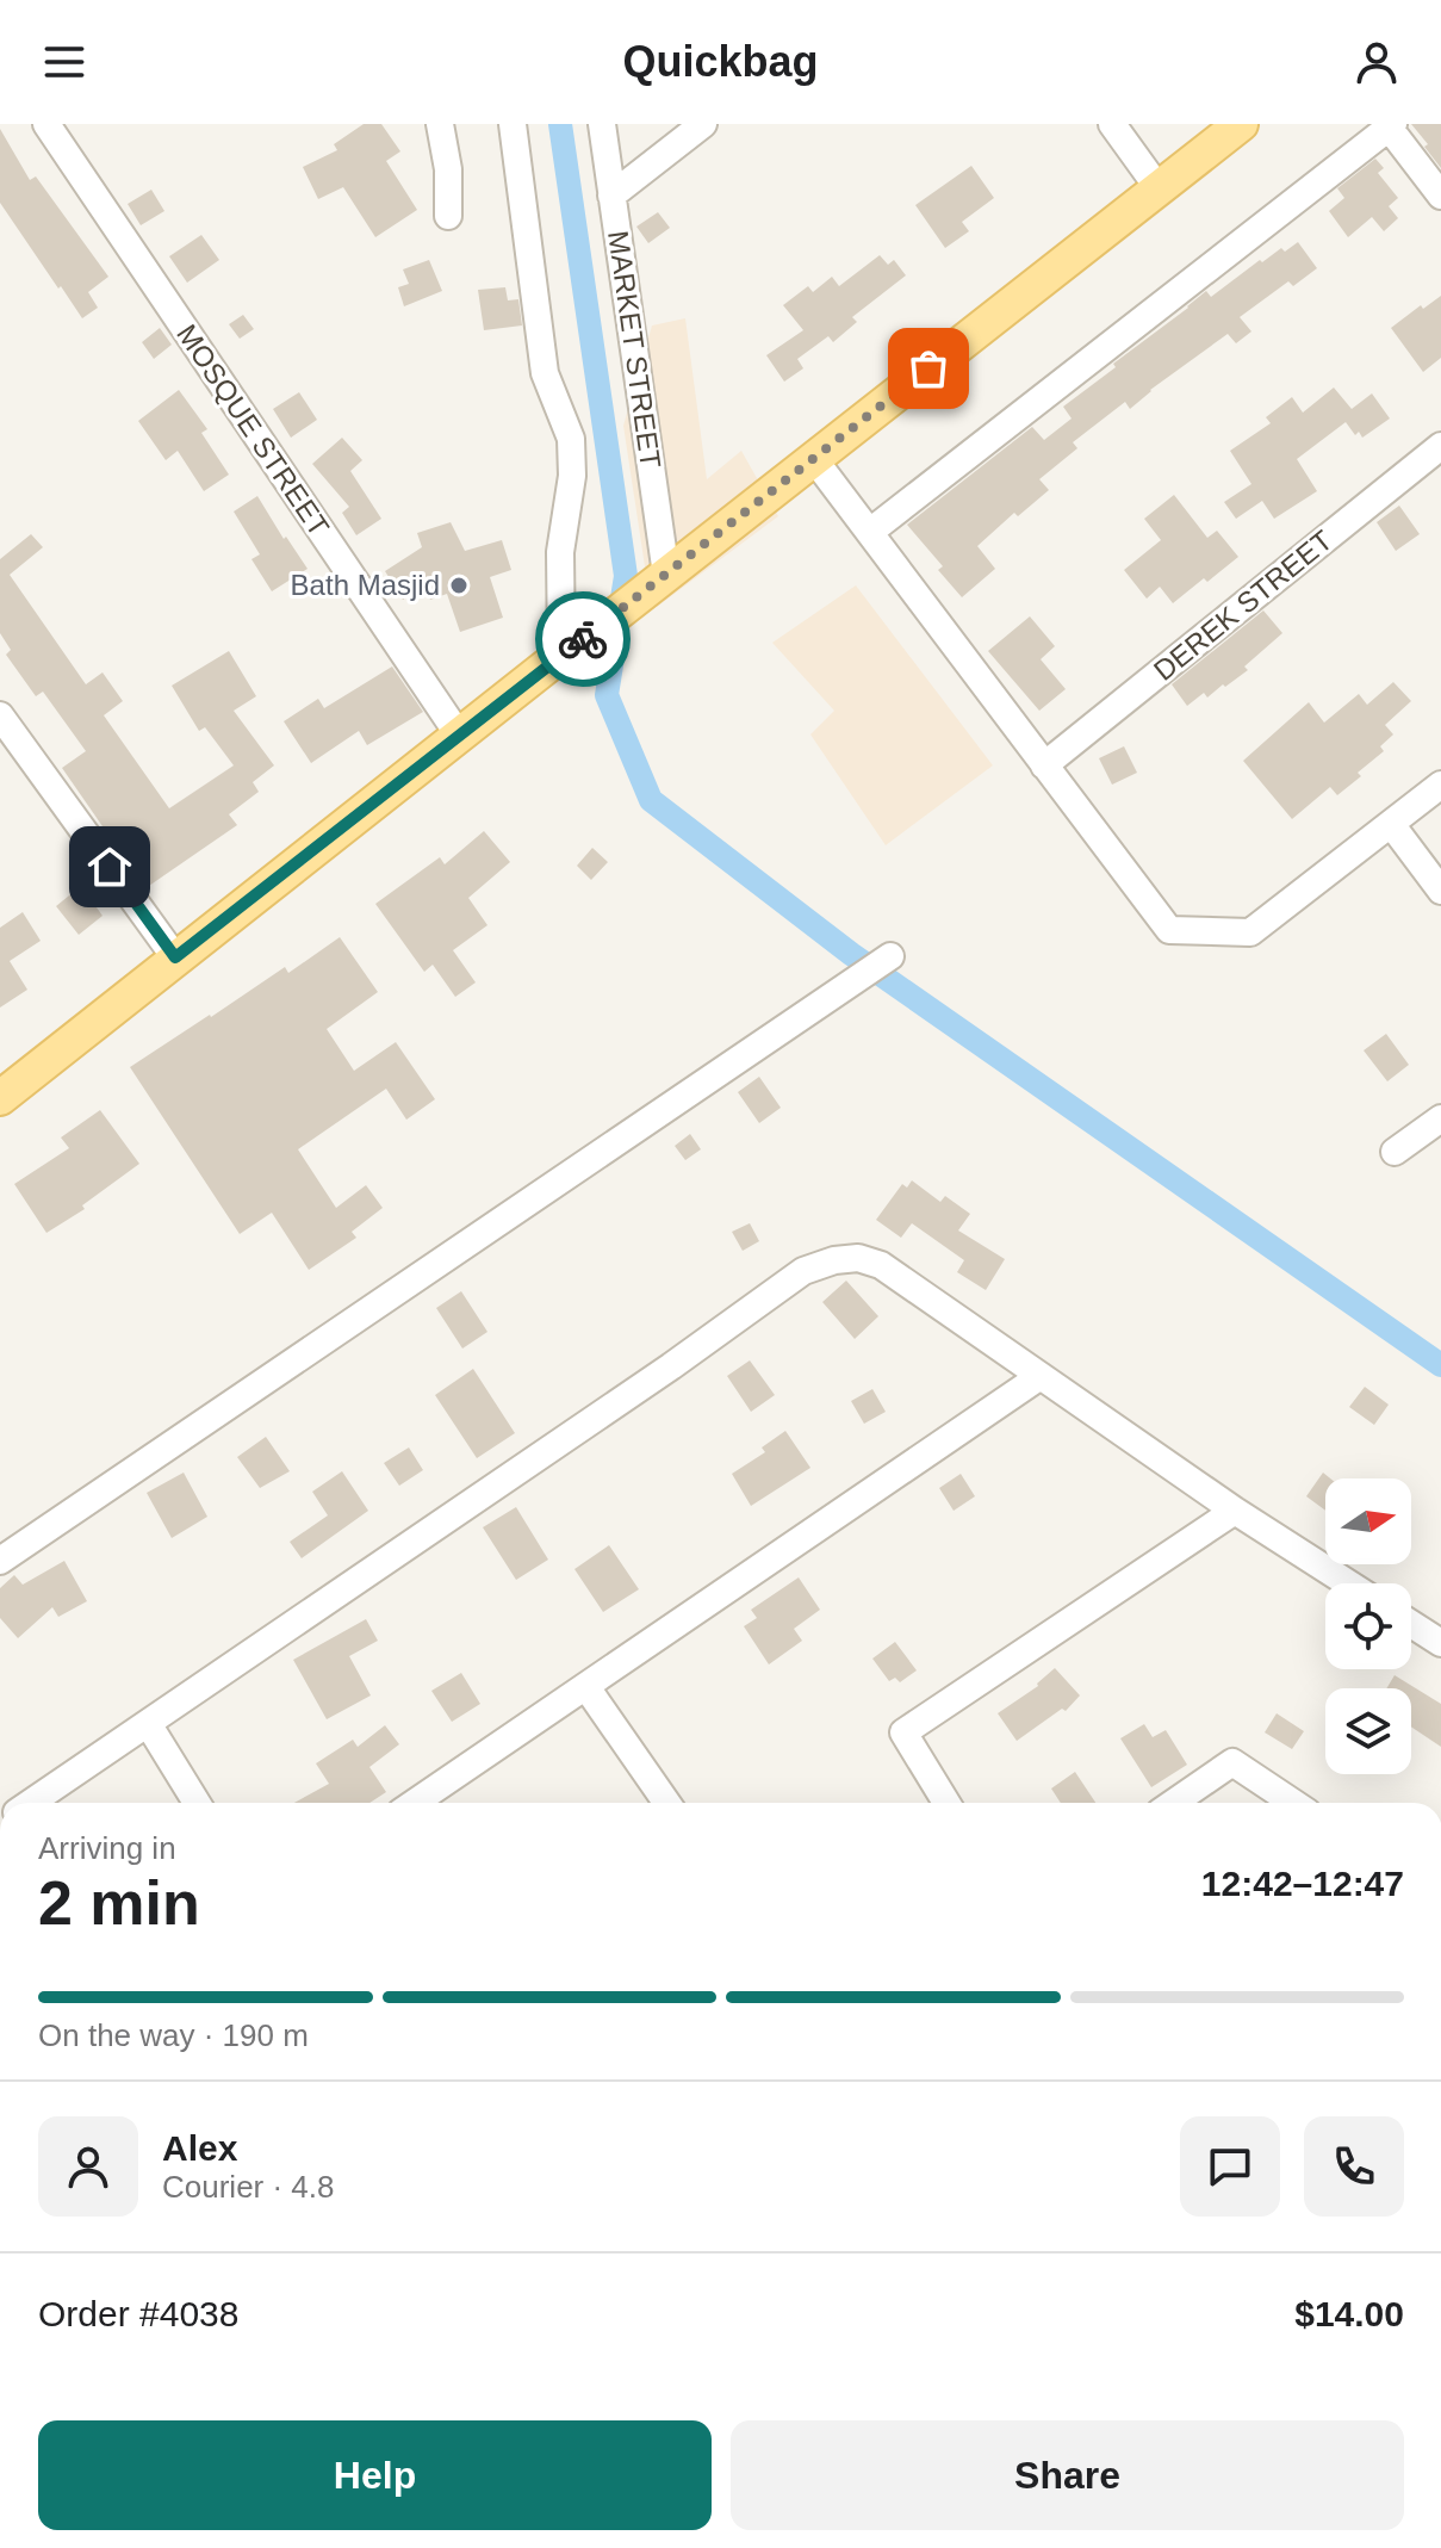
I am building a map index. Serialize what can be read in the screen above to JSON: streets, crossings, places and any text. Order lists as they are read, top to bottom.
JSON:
{
  "streets": {
    "street": ["MARKET STREET", "MOSQUE STREET", "DEREK STREET"]
  },
  "places": ["Bath Masjid"],
  "north": "right",
  "page": {
    "header": "Quickbag",
    "heading": ["2 min", "Arriving in", "12:42–12:47"],
    "panel": [
      "Alex",
      "Courier · 4.8",
      "Order #4038",
      "$14.00"
    ],
    "bar": "On the way · 190 m",
    "buttons": ["Help", "Share"]
  }
}
